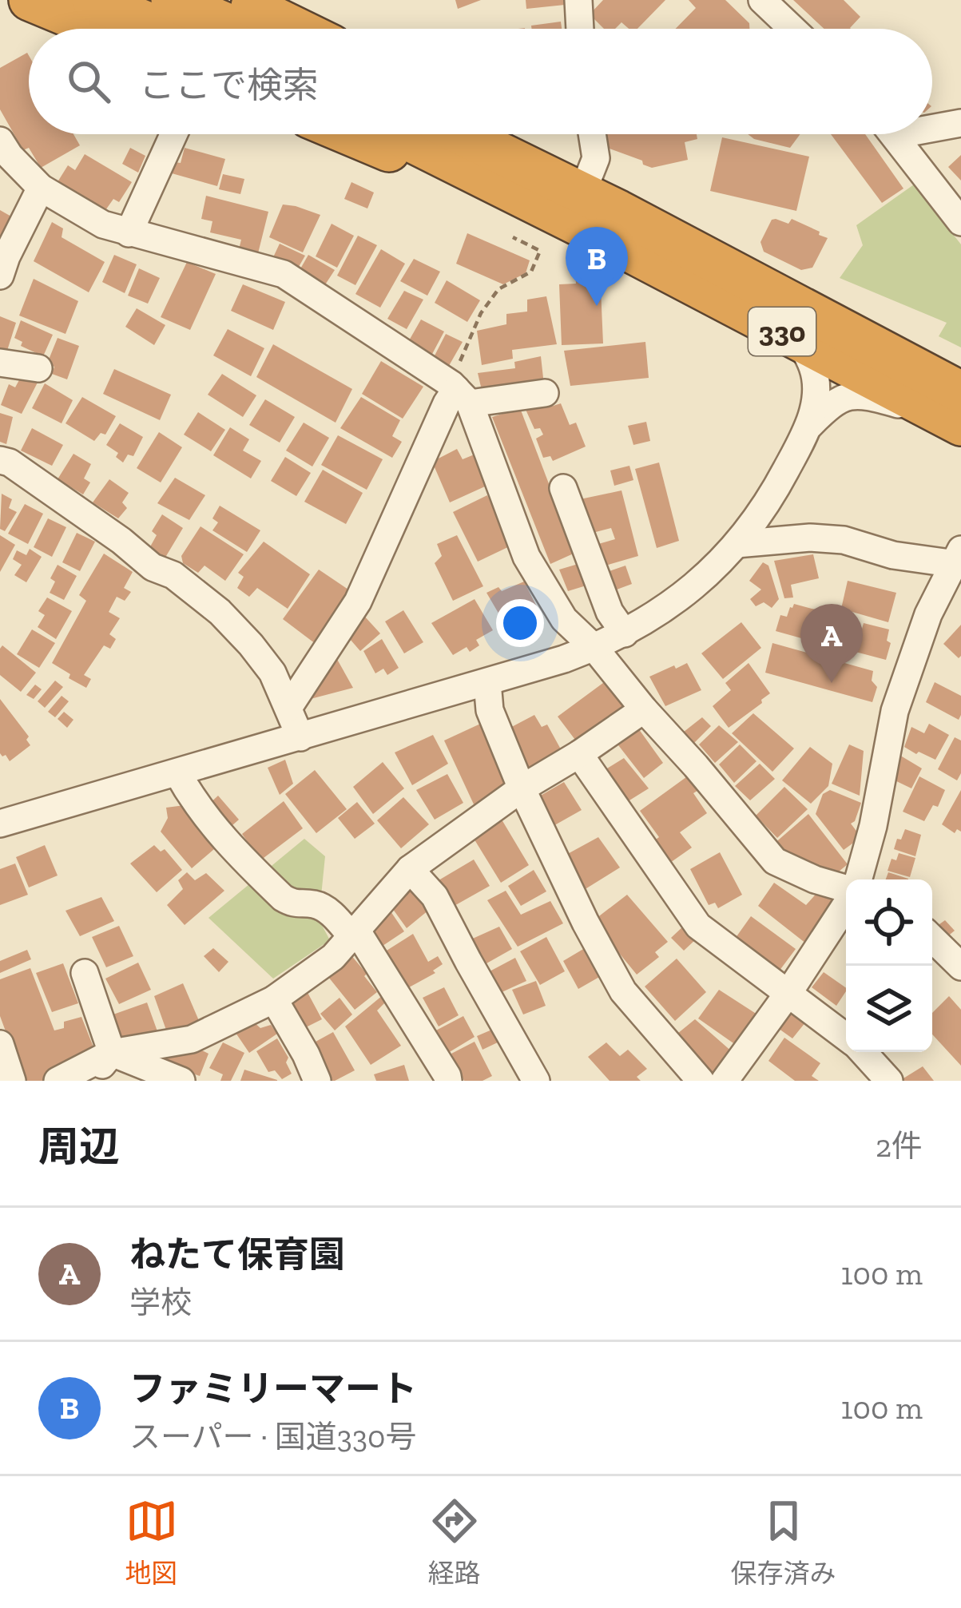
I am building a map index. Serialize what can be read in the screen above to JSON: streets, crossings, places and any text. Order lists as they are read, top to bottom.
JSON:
{
  "streets": {
    "highway": ["330"]
  },
  "page": {
    "search": "ここで検索",
    "pins": ["B", "A"],
    "heading": ["周辺", "2件"],
    "list": [
      {
        "mark": "A",
        "name": "ねたて保育園",
        "note": "学校",
        "value": "100 m"
      },
      {
        "mark": "B",
        "name": "ファミリーマート",
        "note": "スーパー · 国道330号",
        "value": "100 m"
      }
    ],
    "nav": ["地図", "経路", "保存済み"]
  }
}
